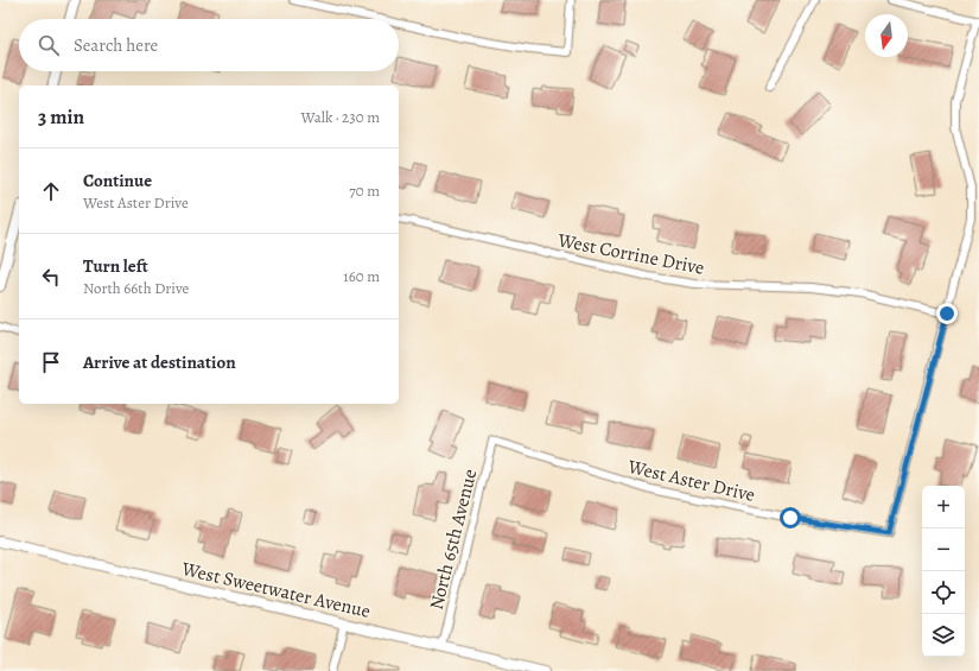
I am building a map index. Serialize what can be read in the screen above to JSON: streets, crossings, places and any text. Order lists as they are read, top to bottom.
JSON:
{
  "streets": {
    "street": [
      "West Corrine Drive",
      "West Aster Drive",
      "North 65th Avenue",
      "West Sweetwater Avenue"
    ]
  },
  "crossings": [
    ["West Corrine Drive", "West Aster Drive"],
    ["West Aster Drive", "North 65th Avenue"],
    ["North 65th Avenue", "West Sweetwater Avenue"]
  ],
  "north": "bottom",
  "page": {
    "search": "Search here",
    "heading": ["3 min", "Walk · 230 m"],
    "list": [
      ["Continue", "West Aster Drive", "70 m"],
      ["Turn left", "North 66th Drive", "160 m"],
      "Arrive at destination"
    ],
    "map_buttons": ["+", "−"]
  }
}
